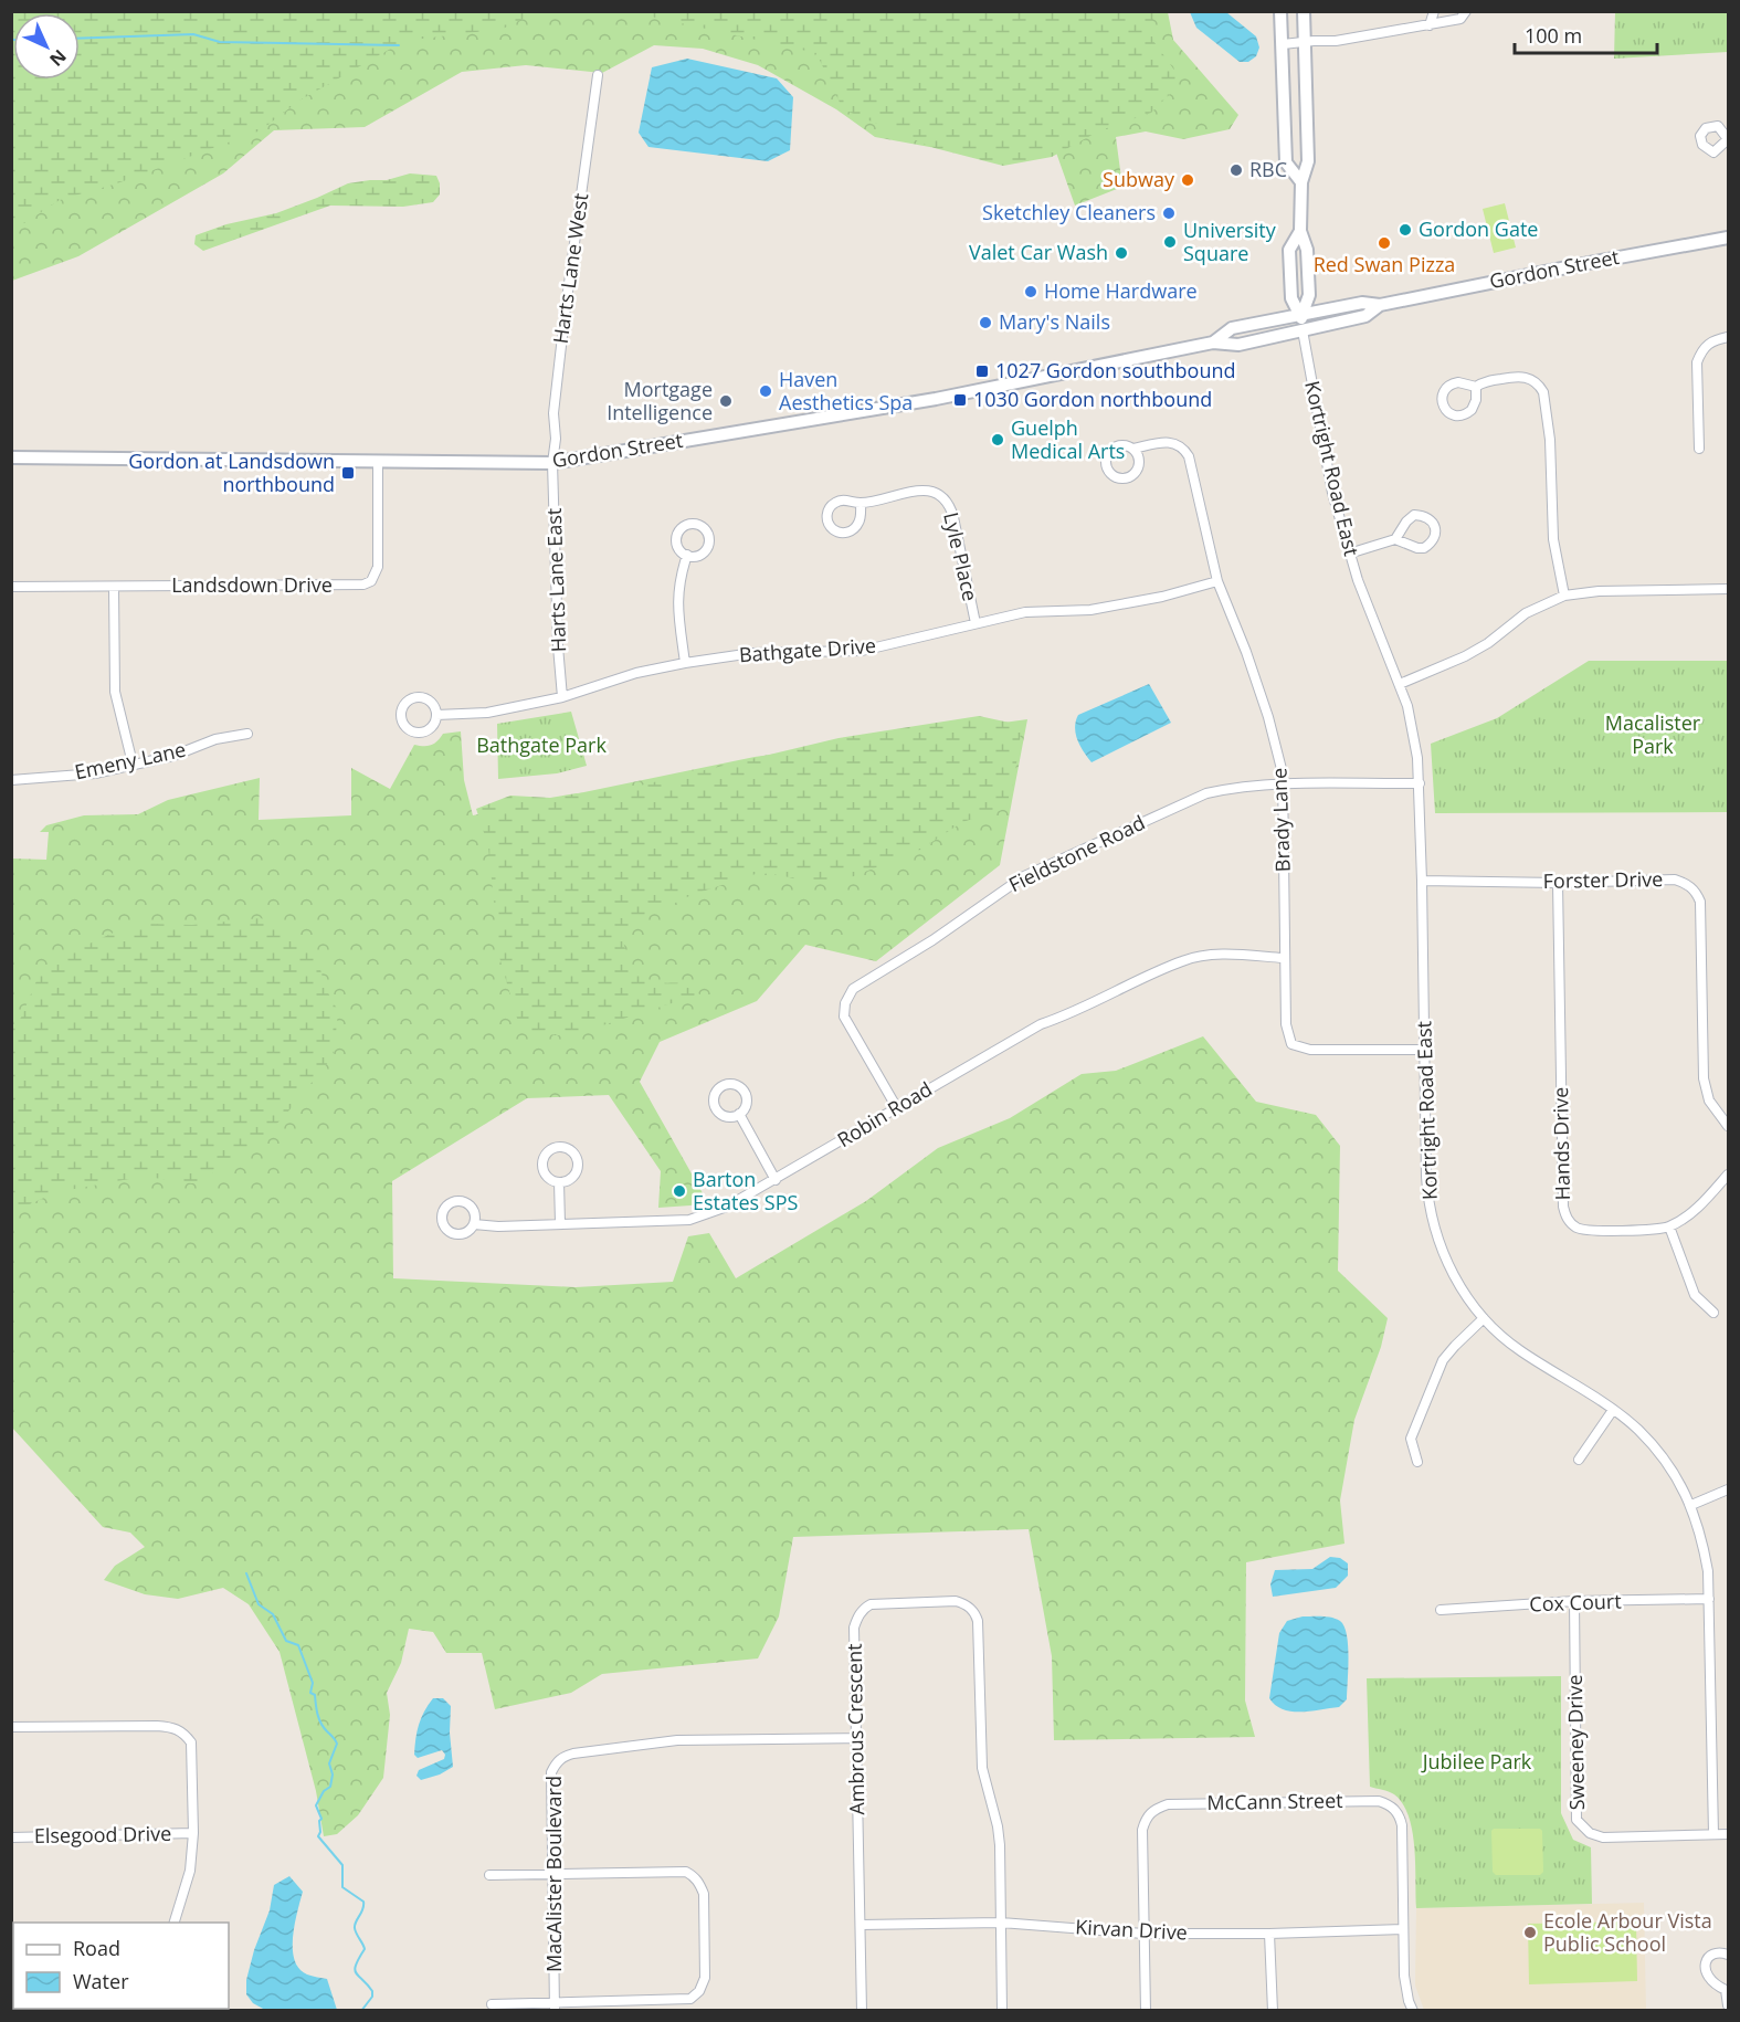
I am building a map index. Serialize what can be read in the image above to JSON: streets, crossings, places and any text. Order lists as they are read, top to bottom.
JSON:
{
  "streets": {
    "main road": ["Gordon Street"],
    "street": [
      "Harts Lane West",
      "Kortright Road East",
      "Lyle Place",
      "Harts Lane East",
      "Landsdown Drive",
      "Bathgate Drive",
      "Emeny Lane",
      "Brady Lane",
      "Fieldstone Road",
      "Forster Drive",
      "Robin Road",
      "Hands Drive",
      "Cox Court",
      "Ambrous Crescent",
      "Sweeney Drive",
      "McCann Street",
      "Elsegood Drive",
      "MacAlister Boulevard",
      "Kirvan Drive"
    ]
  },
  "crossings": [
    ["Harts Lane West", "Gordon Street"],
    ["Harts Lane West", "Harts Lane East"],
    ["Gordon Street", "Kortright Road East"],
    ["Gordon Street", "Harts Lane East"],
    ["Gordon Street", "Landsdown Drive"],
    ["Kortright Road East", "Brady Lane"],
    ["Kortright Road East", "Fieldstone Road"],
    ["Kortright Road East", "Forster Drive"],
    ["Kortright Road East", "Cox Court"],
    ["Kortright Road East", "Sweeney Drive"],
    ["Lyle Place", "Bathgate Drive"],
    ["Harts Lane East", "Bathgate Drive"],
    ["Bathgate Drive", "Brady Lane"],
    ["Brady Lane", "Fieldstone Road"],
    ["Brady Lane", "Robin Road"],
    ["Fieldstone Road", "Robin Road"],
    ["Forster Drive", "Hands Drive"],
    ["Cox Court", "Sweeney Drive"],
    ["Ambrous Crescent", "MacAlister Boulevard"],
    ["Ambrous Crescent", "Kirvan Drive"],
    ["McCann Street", "Kirvan Drive"]
  ],
  "parks": ["Macalister Park", "Bathgate Park", "Jubilee Park"],
  "places": {
    "other": [
      "RBC",
      "Subway",
      "Sketchley Cleaners",
      "Gordon Gate",
      "University Square",
      "Red Swan Pizza",
      "Valet Car Wash",
      "Home Hardware",
      "Mary's Nails",
      "Haven Aesthetics Spa",
      "Mortgage Intelligence",
      "Guelph Medical Arts",
      "Barton Estates SPS",
      "Ecole Arbour Vista Public School"
    ],
    "transit": ["1027 Gordon southbound", "1030 Gordon northbound", "Gordon at Landsdown northbound"]
  },
  "legend": ["Road", "Water"],
  "scale_bar": "100 m",
  "north": "bottom right"
}
